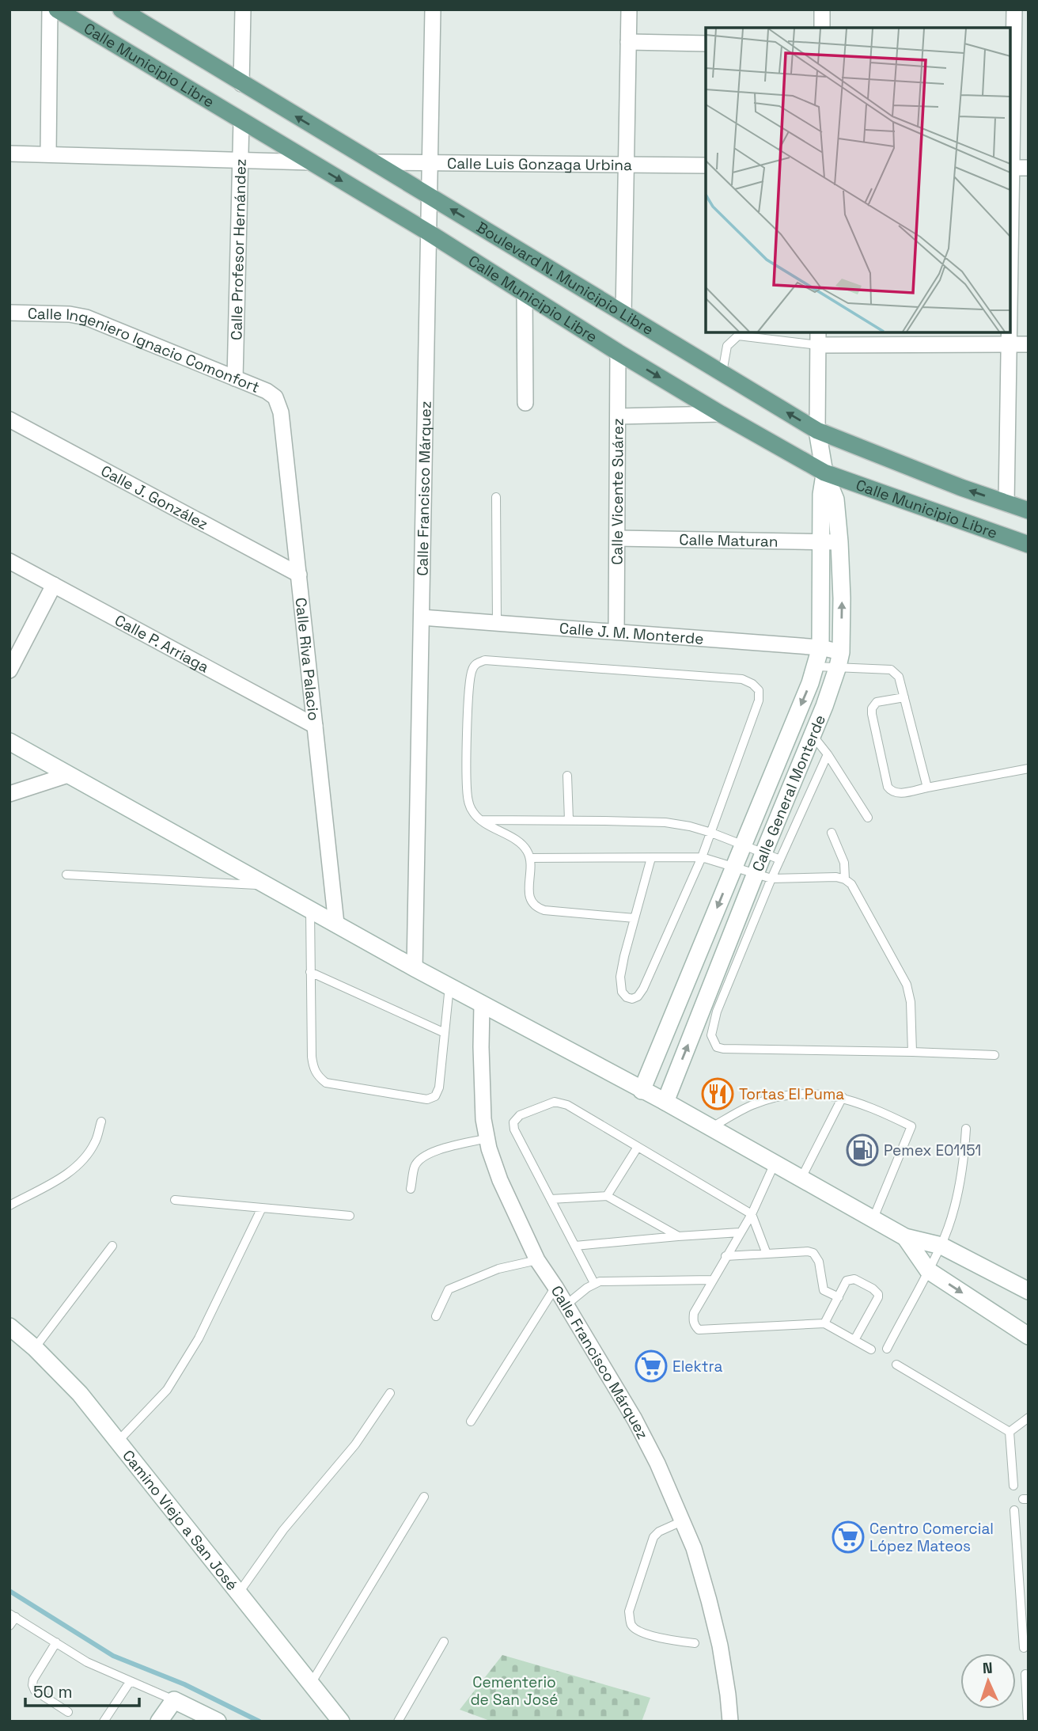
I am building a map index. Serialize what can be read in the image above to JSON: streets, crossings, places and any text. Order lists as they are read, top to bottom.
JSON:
{
  "streets": {
    "main road": [
      "Calle Municipio Libre",
      "Boulevard N. Municipio Libre",
      "Calle General Monterde",
      "Camino Viejo a San José"
    ],
    "street": [
      "Calle Luis Gonzaga Urbina",
      "Calle Profesor Hernández",
      "Calle Ingeniero Ignacio Comonfort",
      "Calle Francisco Márquez",
      "Calle Vicente Suárez",
      "Calle J. González",
      "Calle Maturan",
      "Calle J. M. Monterde",
      "Calle P. Arriaga",
      "Calle Riva Palacio"
    ]
  },
  "crossings": [
    ["Calle Municipio Libre", "Calle Profesor Hernández"],
    ["Calle Municipio Libre", "Calle Francisco Márquez"],
    ["Calle Municipio Libre", "Calle Vicente Suárez"],
    ["Calle Municipio Libre", "Calle General Monterde"],
    ["Calle Luis Gonzaga Urbina", "Boulevard N. Municipio Libre"],
    ["Calle Luis Gonzaga Urbina", "Calle Francisco Márquez"],
    ["Calle Profesor Hernández", "Calle Ingeniero Ignacio Comonfort"],
    ["Boulevard N. Municipio Libre", "Calle Francisco Márquez"],
    ["Boulevard N. Municipio Libre", "Calle General Monterde"],
    ["Calle Ingeniero Ignacio Comonfort", "Calle Riva Palacio"],
    ["Calle Francisco Márquez", "Calle J. M. Monterde"],
    ["Calle Vicente Suárez", "Calle Maturan"],
    ["Calle Vicente Suárez", "Calle J. M. Monterde"],
    ["Calle J. González", "Calle Riva Palacio"],
    ["Calle Maturan", "Calle General Monterde"],
    ["Calle J. M. Monterde", "Calle General Monterde"],
    ["Calle P. Arriaga", "Calle Riva Palacio"]
  ],
  "one_way": ["Boulevard N. Municipio Libre"],
  "parks": ["Cementerio de San José"],
  "places": {
    "restaurant": ["Tortas El Puma"],
    "fuel station": ["Pemex E01151"],
    "supermarket": ["Elektra", "Centro Comercial López Mateos"]
  },
  "scale_bar": "50 m",
  "north": "top"
}
